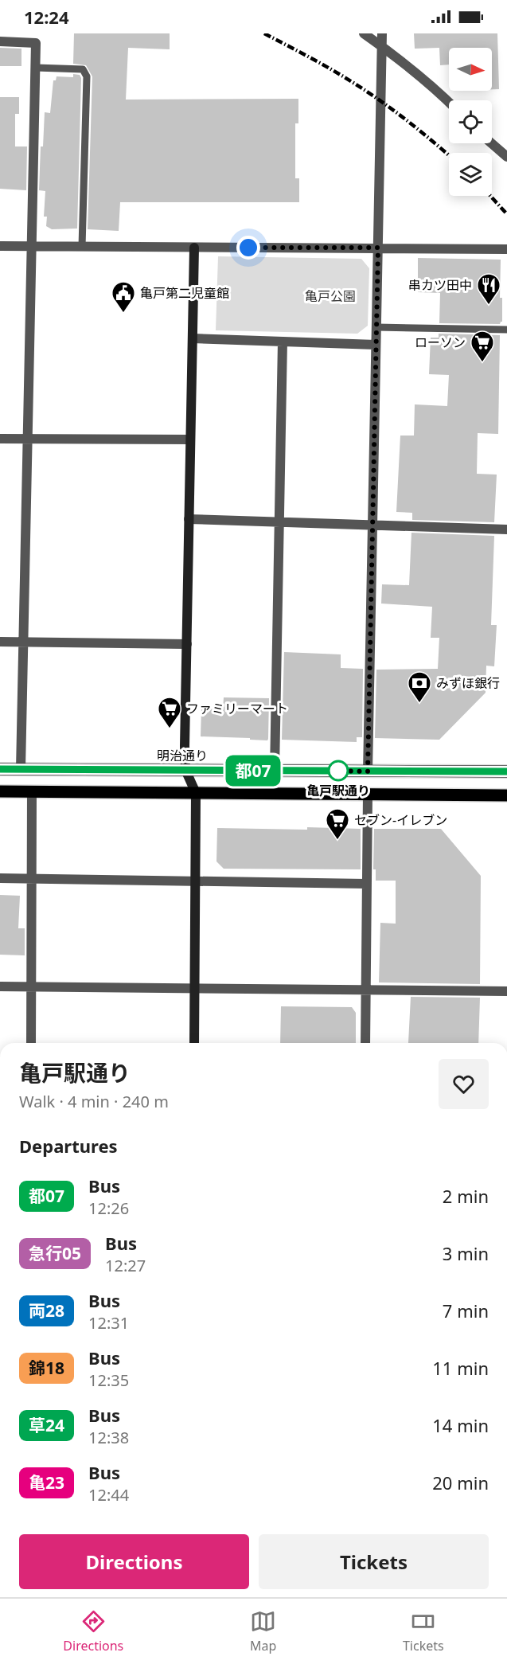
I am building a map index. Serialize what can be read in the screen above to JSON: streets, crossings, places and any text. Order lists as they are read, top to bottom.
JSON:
{
  "streets": {
    "main road": ["明治通り"]
  },
  "parks": ["亀戸公園"],
  "places": {
    "restaurant": ["串カツ田中"],
    "public building": ["亀戸第二児童館"],
    "supermarket": ["ローソン", "ファミリーマート", "セブン-イレブン"],
    "bank": ["みずほ銀行"],
    "other": ["亀戸駅通り"]
  },
  "lines": ["bus line 都07"],
  "north": "right",
  "page": {
    "status": "12:24",
    "on_map": "都07",
    "heading": [
      ["亀戸駅通り", "Walk · 4 min · 240 m"],
      "Departures"
    ],
    "list": [
      {
        "mark": "都07",
        "name": "Bus",
        "note": "12:26",
        "value": "2 min"
      },
      {
        "mark": "急行05",
        "name": "Bus",
        "note": "12:27",
        "value": "3 min"
      },
      {
        "mark": "両28",
        "name": "Bus",
        "note": "12:31",
        "value": "7 min"
      },
      {
        "mark": "錦18",
        "name": "Bus",
        "note": "12:35",
        "value": "11 min"
      },
      {
        "mark": "草24",
        "name": "Bus",
        "note": "12:38",
        "value": "14 min"
      },
      {
        "mark": "亀23",
        "name": "Bus",
        "note": "12:44",
        "value": "20 min"
      }
    ],
    "buttons": ["Directions", "Tickets"],
    "tabs": ["Directions", "Map", "Tickets"]
  }
}
